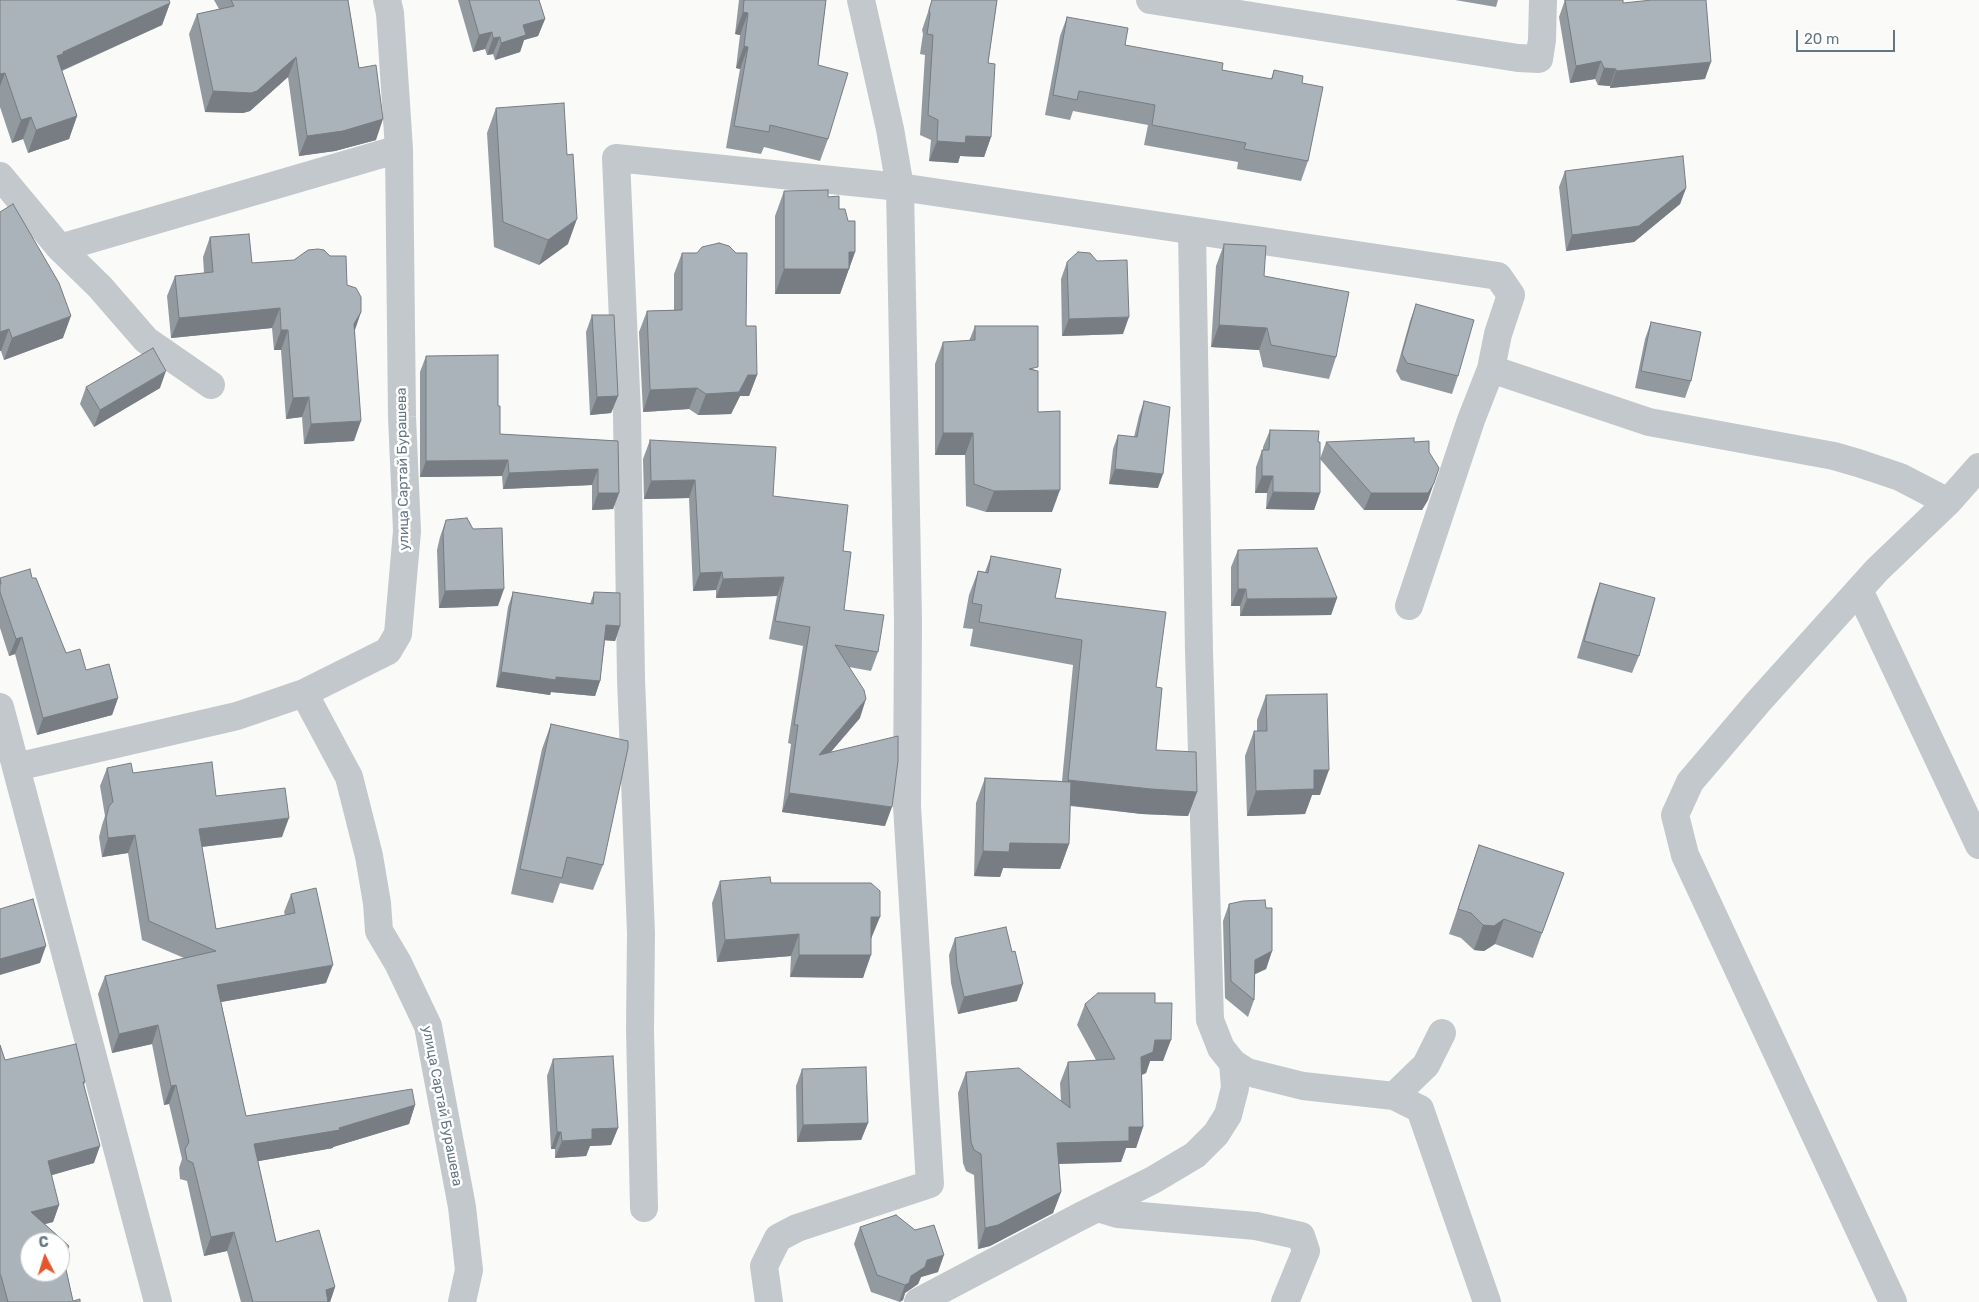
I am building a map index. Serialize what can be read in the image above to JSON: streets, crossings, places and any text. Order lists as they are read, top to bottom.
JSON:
{
  "streets": {
    "street": ["улица Сартай Бурашева"]
  },
  "scale_bar": "20 m",
  "north": "top"
}
